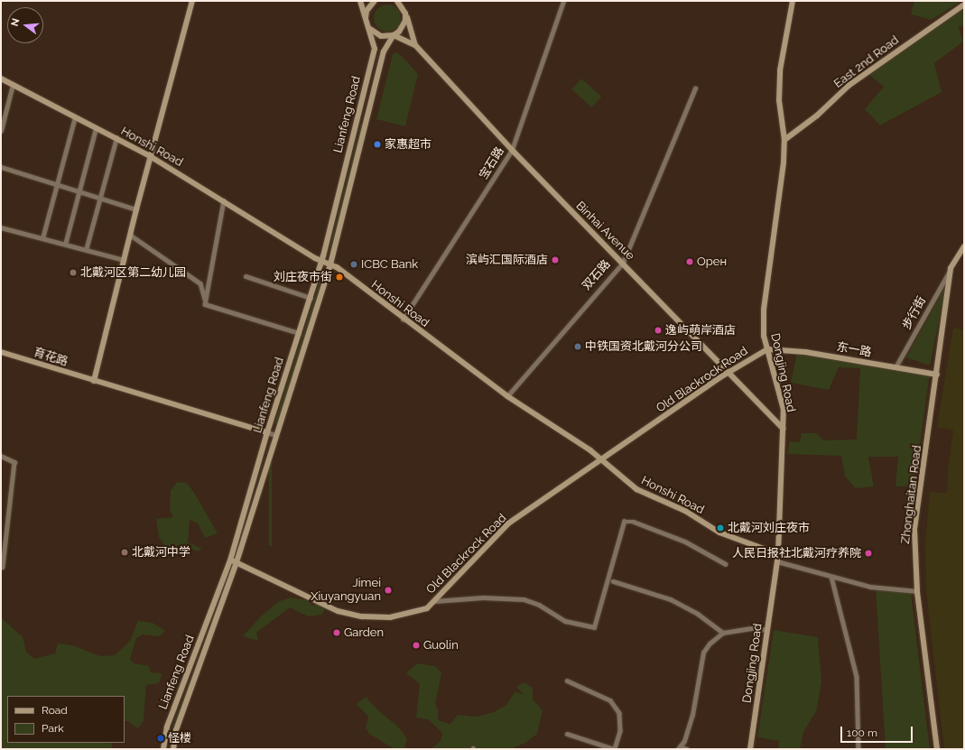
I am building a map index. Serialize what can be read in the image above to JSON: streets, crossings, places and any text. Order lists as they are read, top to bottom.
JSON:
{
  "streets": {
    "main road": [
      "East 2nd Road",
      "Lianfeng Road",
      "Honshi Road",
      "Binhai Avenue",
      "东一路",
      "育花路",
      "Dongjing Road",
      "Old Blackrock Road",
      "Zhonghaitan Road"
    ],
    "street": ["宝石路", "双石路", "步行街"]
  },
  "crossings": [
    ["East 2nd Road", "Dongjing Road"],
    ["Lianfeng Road", "Honshi Road"],
    ["Lianfeng Road", "育花路"],
    ["Lianfeng Road", "Old Blackrock Road"],
    ["Honshi Road", "宝石路"],
    ["Honshi Road", "双石路"],
    ["Honshi Road", "Dongjing Road"],
    ["Honshi Road", "Old Blackrock Road"],
    ["宝石路", "Binhai Avenue"],
    ["Binhai Avenue", "双石路"],
    ["Binhai Avenue", "Dongjing Road"],
    ["Binhai Avenue", "Old Blackrock Road"],
    ["步行街", "东一路"],
    ["步行街", "Zhonghaitan Road"],
    ["东一路", "Dongjing Road"],
    ["东一路", "Old Blackrock Road"],
    ["东一路", "Zhonghaitan Road"],
    ["Dongjing Road", "Old Blackrock Road"]
  ],
  "places": [
    "家惠超市",
    "滨屿汇国际酒店",
    "Oрен",
    "ICBC Bank",
    "北戴河区第二幼儿园",
    "刘庄夜市街",
    "逸屿萌岸酒店",
    "中铁国资北戴河分公司",
    "北戴河刘庄夜市",
    "北戴河中学",
    "人民日报社北戴河疗养院",
    "Jimei Xiuyangyuan",
    "Garden",
    "Guolin",
    "怪楼"
  ],
  "legend": ["Road", "Park"],
  "scale_bar": "100 m",
  "north": "left"
}
